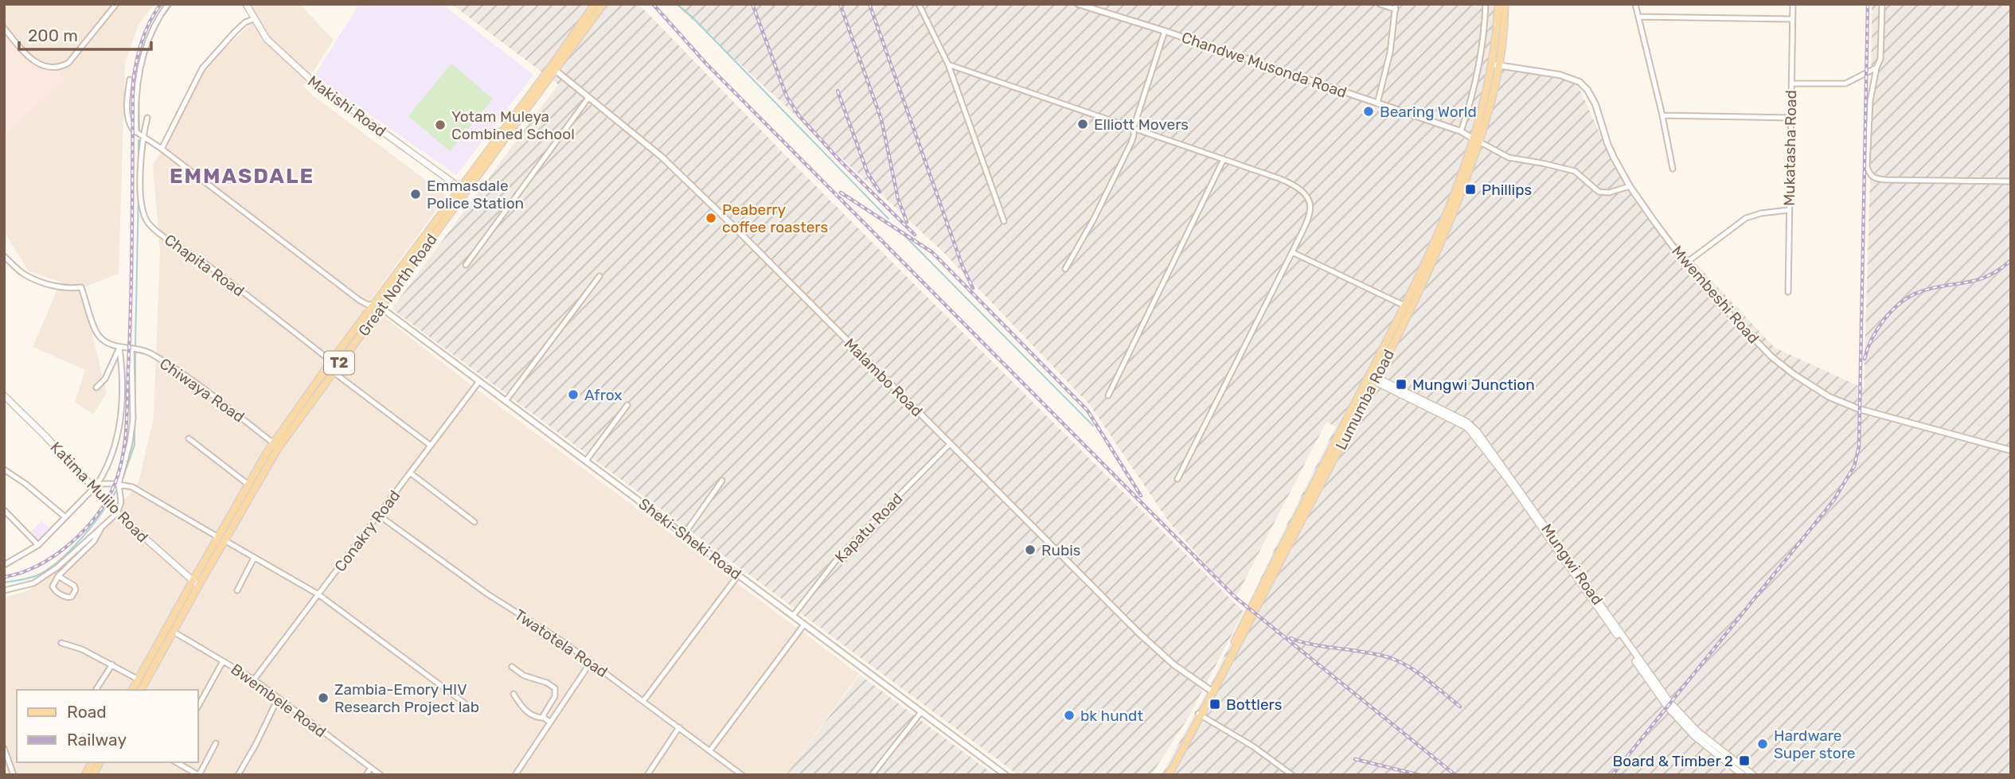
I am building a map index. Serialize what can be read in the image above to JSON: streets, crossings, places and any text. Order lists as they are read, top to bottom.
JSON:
{
  "streets": {
    "main road": [
      "Makishi Road",
      "Great North Road",
      "T2",
      "Lumumba Road",
      "Katima Mulilo Road",
      "Mungwi Road"
    ],
    "street": [
      "Chandwe Musonda Road",
      "Mukatasha Road",
      "Chapita Road",
      "Mwembeshi Road",
      "Malambo Road",
      "Chiwaya Road",
      "Kapatu Road",
      "Conakry Road",
      "Sheki-Sheki Road",
      "Twatotela Road",
      "Bwembele Road"
    ]
  },
  "crossings": [
    ["Chandwe Musonda Road", "Lumumba Road"],
    ["Makishi Road", "Great North Road"],
    ["Chapita Road", "Great North Road"],
    ["Great North Road", "Malambo Road"],
    ["Great North Road", "Chiwaya Road"],
    ["Great North Road", "Katima Mulilo Road"],
    ["Great North Road", "Sheki-Sheki Road"],
    ["Great North Road", "Bwembele Road"],
    ["Mwembeshi Road", "Lumumba Road"],
    ["Malambo Road", "Lumumba Road"],
    ["Malambo Road", "Kapatu Road"],
    ["Lumumba Road", "Mungwi Road"],
    ["Kapatu Road", "Sheki-Sheki Road"],
    ["Conakry Road", "Sheki-Sheki Road"],
    ["Conakry Road", "Twatotela Road"],
    ["Conakry Road", "Bwembele Road"]
  ],
  "districts": ["EMMASDALE"],
  "places": {
    "other": [
      "Bearing World",
      "Elliott Movers",
      "Yotam Muleya Combined School",
      "Emmasdale Police Station",
      "Peaberry coffee roasters",
      "Afrox",
      "Rubis",
      "Zambia-Emory HIV Research Project lab",
      "bk hundt",
      "Hardware Super store"
    ],
    "transit": [
      "Phillips",
      "Mungwi Junction",
      "Bottlers",
      "Board & Timber 2"
    ]
  },
  "legend": ["Road", "Railway"],
  "scale_bar": "200 m"
}
